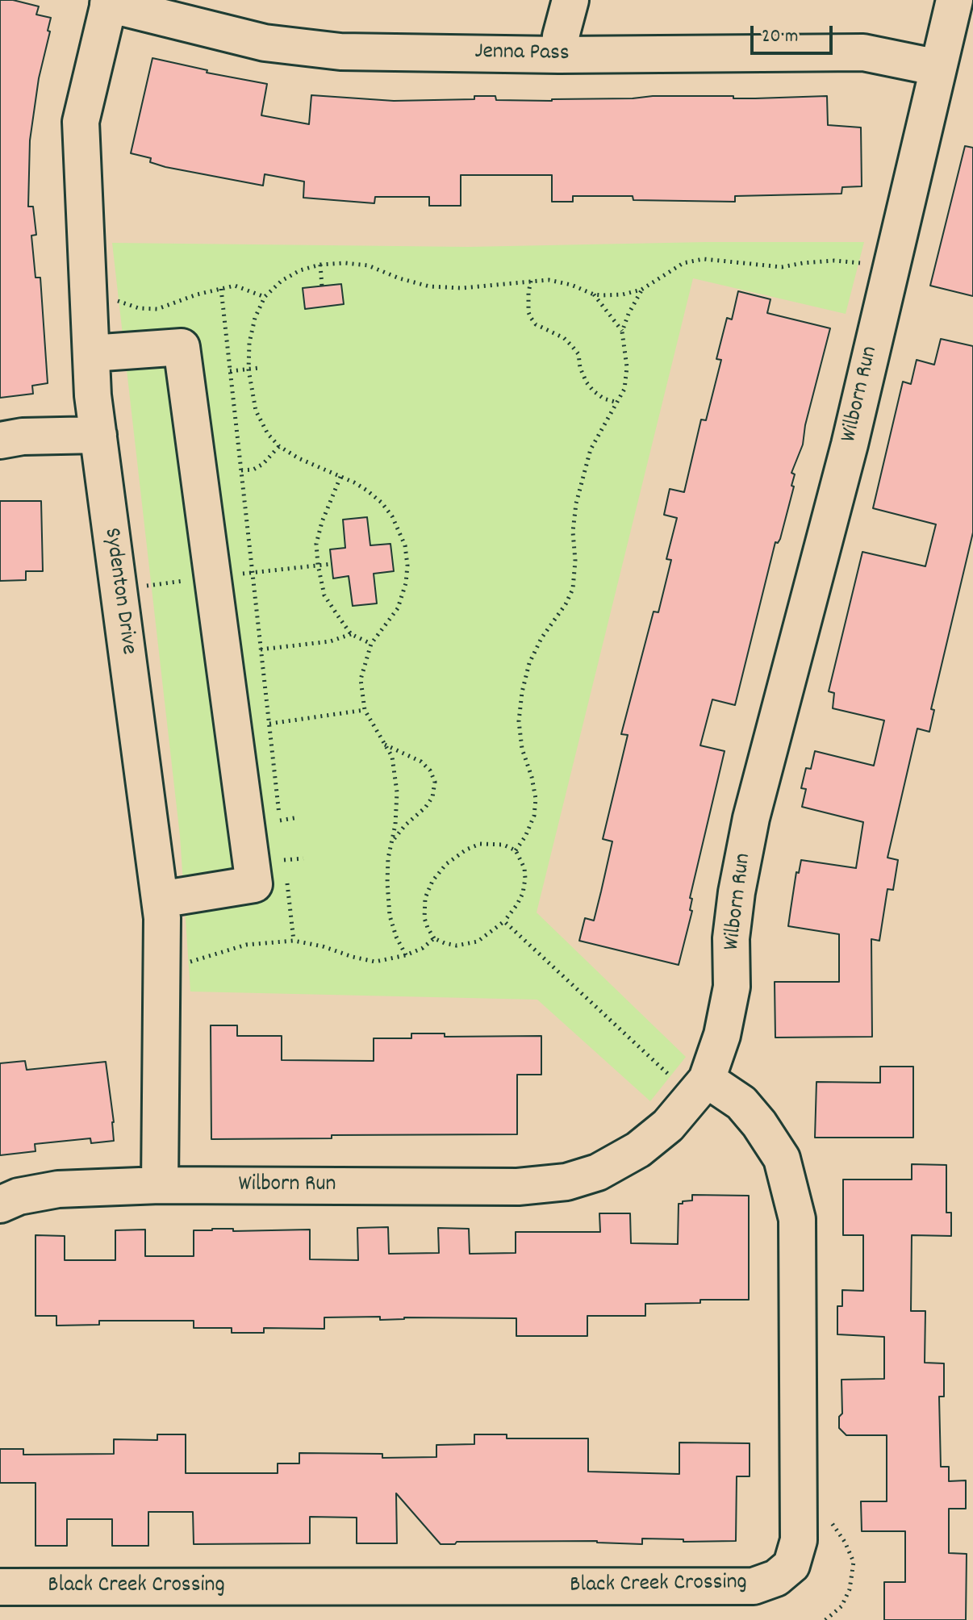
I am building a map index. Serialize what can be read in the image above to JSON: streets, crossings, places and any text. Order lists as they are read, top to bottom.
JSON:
{
  "streets": {
    "street": [
      "Jenna Pass",
      "Wilborn Run",
      "Sydenton Drive",
      "Black Creek Crossing"
    ]
  },
  "crossings": [
    ["Jenna Pass", "Wilborn Run"],
    ["Jenna Pass", "Sydenton Drive"],
    ["Wilborn Run", "Sydenton Drive"],
    ["Wilborn Run", "Black Creek Crossing"]
  ],
  "scale_bar": "20 m"
}
